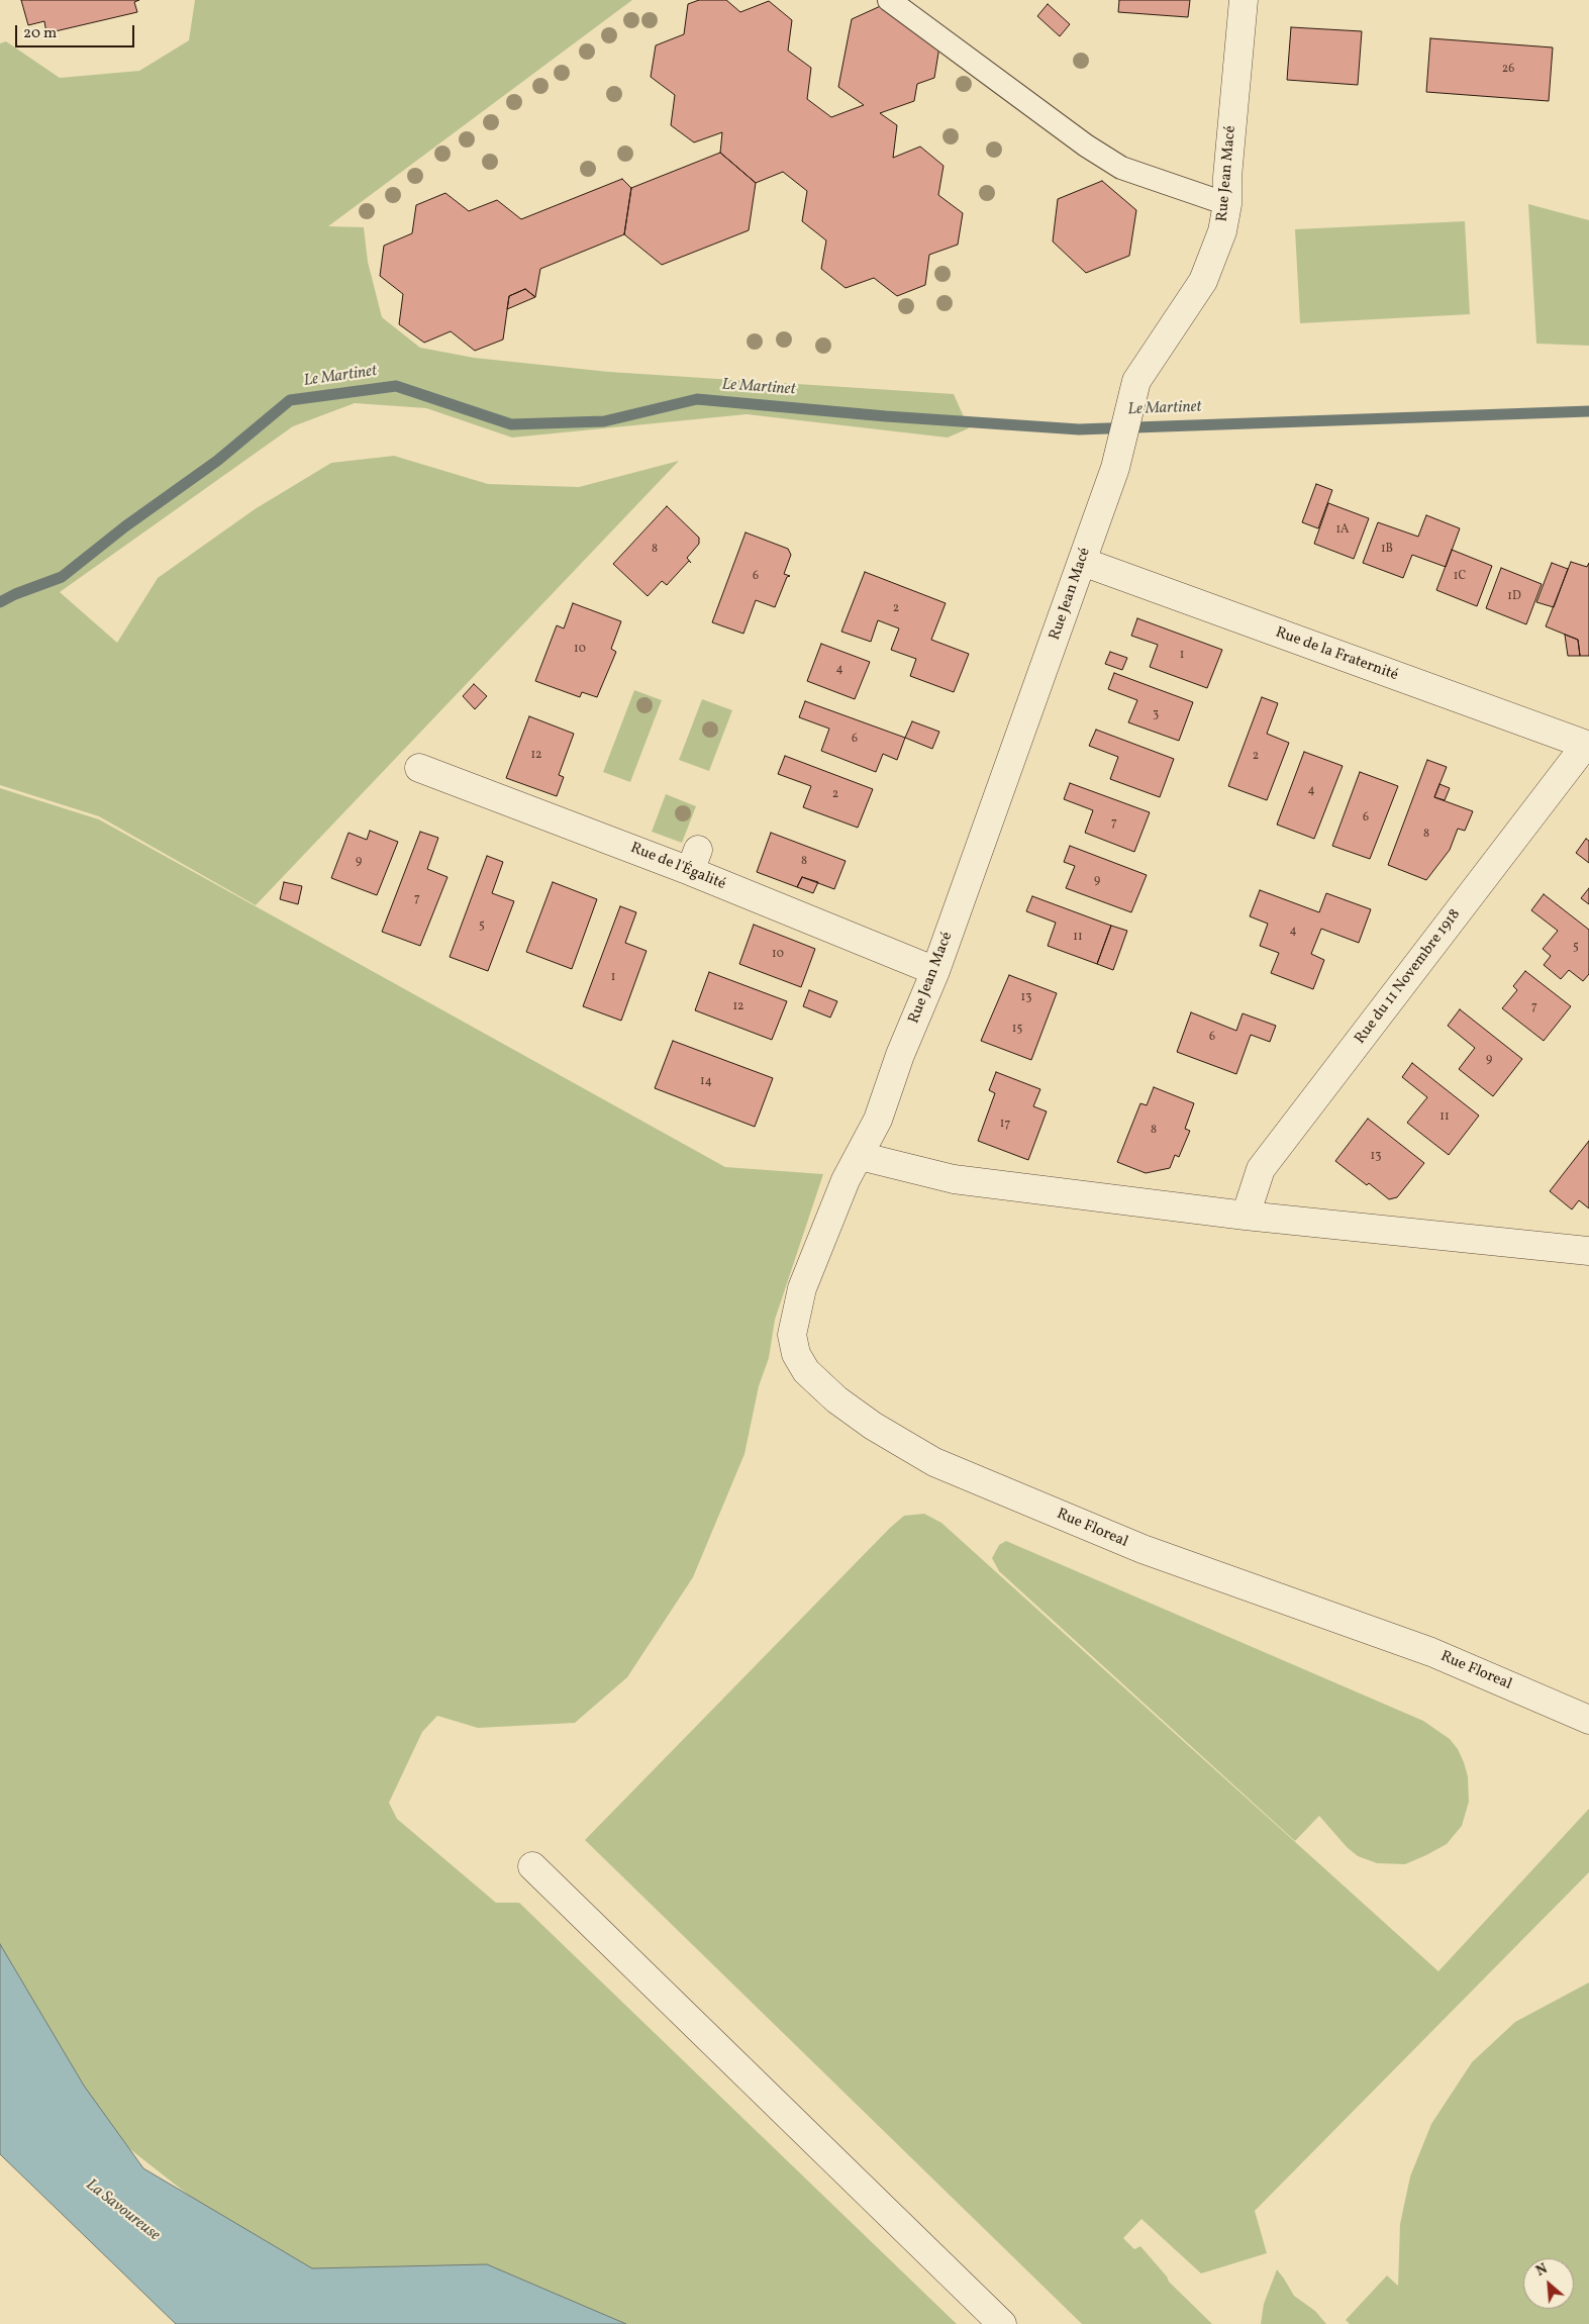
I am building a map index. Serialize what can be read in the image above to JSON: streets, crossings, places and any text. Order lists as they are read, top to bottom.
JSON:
{
  "streets": {
    "street": [
      "Rue Jean Macé",
      "Rue de la Fraternité",
      "Rue de l'Égalité",
      "Rue du 11 Novembre 1918",
      "Rue Floreal"
    ]
  },
  "crossings": [
    ["Rue Jean Macé", "Rue de la Fraternité"],
    ["Rue Jean Macé", "Rue de l'Égalité"],
    ["Rue Jean Macé", "Rue Floreal"],
    ["Rue de la Fraternité", "Rue du 11 Novembre 1918"]
  ],
  "water": ["Le Martinet", "La Savoureuse"],
  "house_numbers": [
    "26",
    "1A",
    "8",
    "1B",
    "6",
    "1C",
    "1D",
    "2",
    "10",
    "1",
    "4",
    "3",
    "6",
    "12",
    "2",
    "4",
    "2",
    "6",
    "7",
    "8",
    "9",
    "8",
    "9",
    "7",
    "5",
    "4",
    "11",
    "5",
    "10",
    "1",
    "13",
    "12",
    "7",
    "15",
    "6",
    "9",
    "14",
    "11",
    "17",
    "8",
    "13"
  ],
  "scale_bar": "20 m",
  "north": "top left"
}
